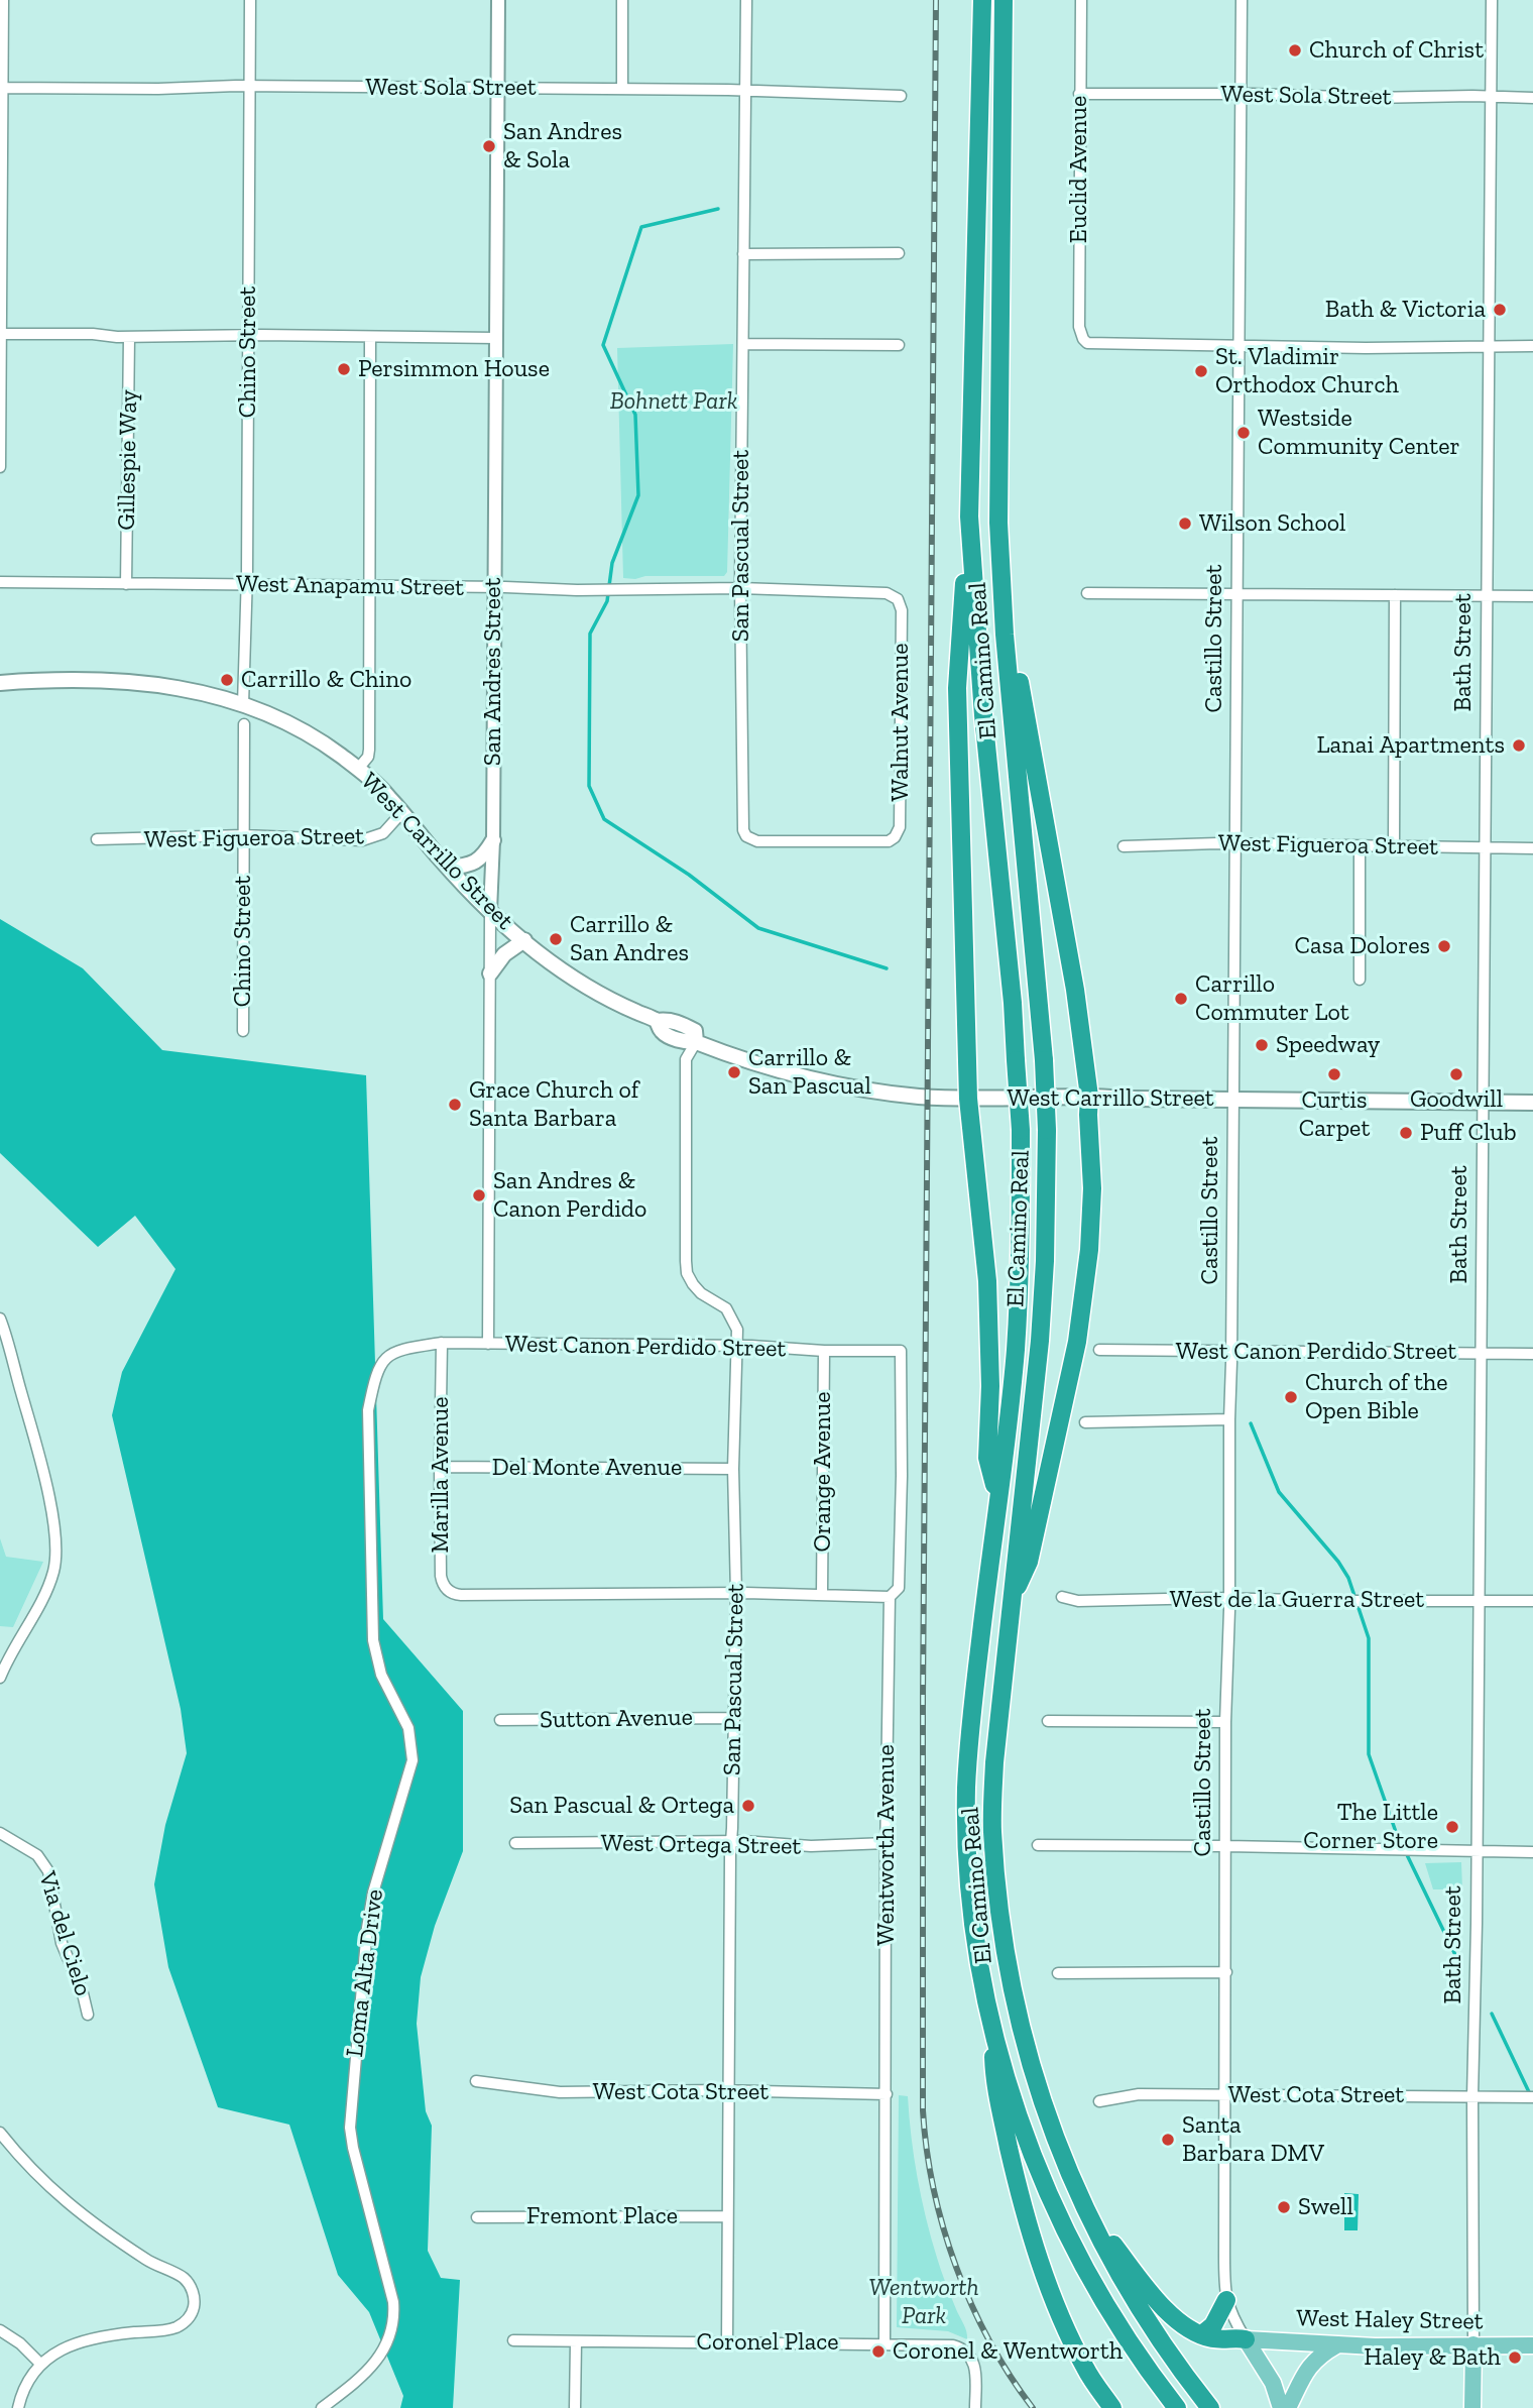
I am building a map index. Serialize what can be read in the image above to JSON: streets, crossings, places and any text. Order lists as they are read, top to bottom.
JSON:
{
  "streets": {
    "highway": ["El Camino Real"],
    "main road": [
      "Castillo Street",
      "Bath Street",
      "West Carrillo Street",
      "West Haley Street"
    ],
    "street": [
      "West Sola Street",
      "Euclid Avenue",
      "Chino Street",
      "Gillespie Way",
      "San Pascual Street",
      "West Anapamu Street",
      "San Andres Street",
      "Walnut Avenue",
      "West Figueroa Street",
      "West Canon Perdido Street",
      "Del Monte Avenue",
      "Orange Avenue",
      "Marilla Avenue",
      "West de la Guerra Street",
      "Sutton Avenue",
      "West Ortega Street",
      "Wentworth Avenue",
      "Via del Cielo",
      "Loma Alta Drive",
      "West Cota Street",
      "Fremont Place",
      "Coronel Place"
    ]
  },
  "crossings": [
    ["West Sola Street", "Euclid Avenue"],
    ["West Sola Street", "Chino Street"],
    ["West Sola Street", "San Pascual Street"],
    ["West Sola Street", "Castillo Street"],
    ["West Sola Street", "Bath Street"],
    ["West Sola Street", "San Andres Street"],
    ["Euclid Avenue", "Castillo Street"],
    ["Chino Street", "West Anapamu Street"],
    ["Chino Street", "West Figueroa Street"],
    ["Chino Street", "West Carrillo Street"],
    ["Gillespie Way", "West Anapamu Street"],
    ["San Pascual Street", "West Anapamu Street"],
    ["San Pascual Street", "Walnut Avenue"],
    ["San Pascual Street", "West Carrillo Street"],
    ["San Pascual Street", "West Canon Perdido Street"],
    ["San Pascual Street", "Del Monte Avenue"],
    ["San Pascual Street", "Marilla Avenue"],
    ["San Pascual Street", "Sutton Avenue"],
    ["San Pascual Street", "West Ortega Street"],
    ["San Pascual Street", "West Cota Street"],
    ["San Pascual Street", "Fremont Place"],
    ["San Pascual Street", "Coronel Place"],
    ["West Anapamu Street", "San Andres Street"],
    ["West Anapamu Street", "Walnut Avenue"],
    ["Castillo Street", "West Figueroa Street"],
    ["Castillo Street", "West Carrillo Street"],
    ["Castillo Street", "West Canon Perdido Street"],
    ["Castillo Street", "West de la Guerra Street"],
    ["Castillo Street", "West Cota Street"],
    ["Castillo Street", "West Haley Street"],
    ["Bath Street", "West Figueroa Street"],
    ["Bath Street", "West Carrillo Street"],
    ["Bath Street", "West Canon Perdido Street"],
    ["Bath Street", "West de la Guerra Street"],
    ["Bath Street", "West Cota Street"],
    ["Bath Street", "West Haley Street"],
    ["San Andres Street", "West Carrillo Street"],
    ["San Andres Street", "West Canon Perdido Street"],
    ["West Figueroa Street", "West Carrillo Street"],
    ["West Canon Perdido Street", "Orange Avenue"],
    ["West Canon Perdido Street", "Marilla Avenue"],
    ["West Canon Perdido Street", "Wentworth Avenue"],
    ["West Canon Perdido Street", "Loma Alta Drive"],
    ["Del Monte Avenue", "Marilla Avenue"],
    ["West Ortega Street", "Wentworth Avenue"],
    ["Wentworth Avenue", "West Cota Street"],
    ["Wentworth Avenue", "Coronel Place"]
  ],
  "parks": ["Bohnett Park", "Wentworth Park"],
  "places": [
    "Church of Christ",
    "San Andres & Sola",
    "Bath & Victoria",
    "Persimmon House",
    "St. Vladimir Orthodox Church",
    "Westside Community Center",
    "Wilson School",
    "Carrillo & Chino",
    "Lanai Apartments",
    "Carrillo & San Andres",
    "Casa Dolores",
    "Carrillo Commuter Lot",
    "Speedway",
    "Carrillo & San Pascual",
    "Curtis Carpet",
    "Goodwill",
    "Grace Church of Santa Barbara",
    "Puff Club",
    "San Andres & Canon Perdido",
    "Church of the Open Bible",
    "San Pascual & Ortega",
    "The Little Corner Store",
    "Santa Barbara DMV",
    "Swell",
    "Coronel & Wentworth",
    "Haley & Bath"
  ]
}
